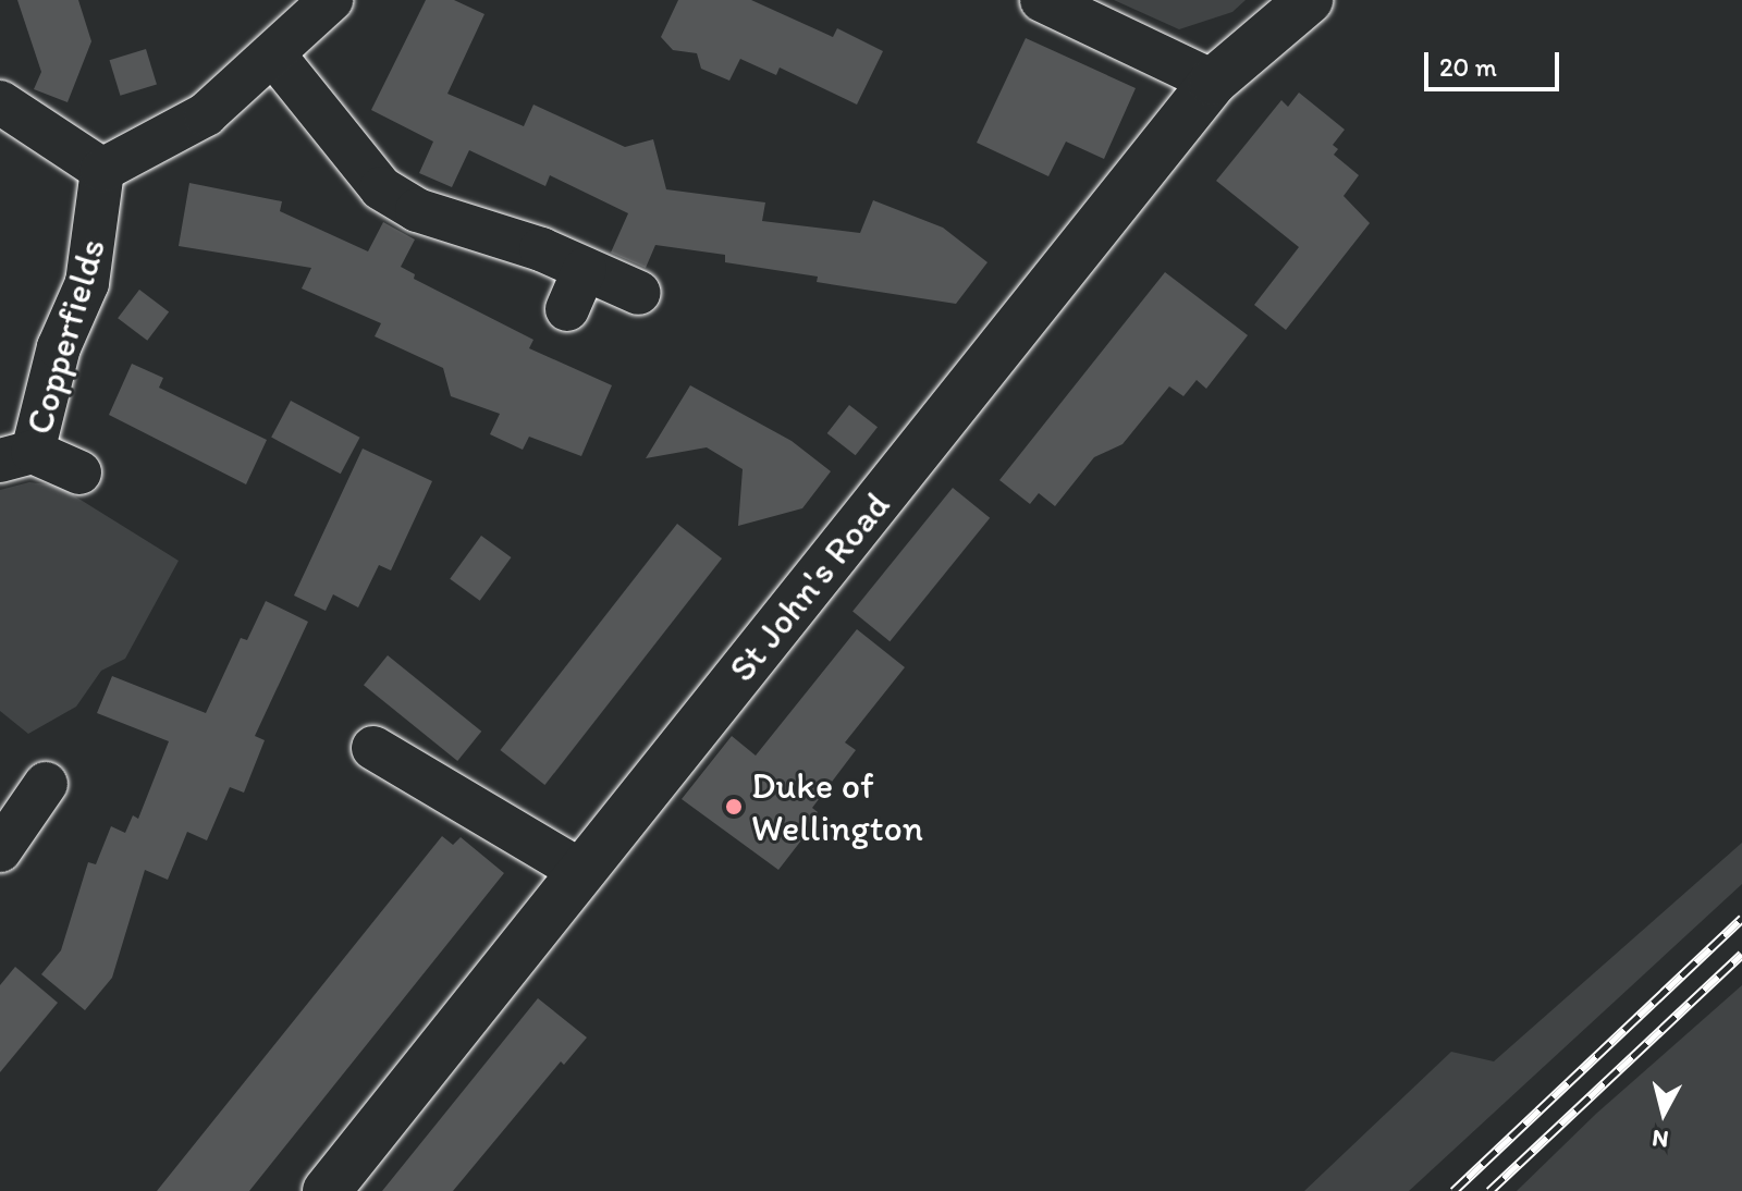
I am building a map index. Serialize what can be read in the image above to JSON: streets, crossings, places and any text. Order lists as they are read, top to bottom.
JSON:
{
  "streets": {
    "street": ["Copperfields", "St John's Road"]
  },
  "places": ["Duke of Wellington"],
  "scale_bar": "20 m",
  "north": "bottom"
}
